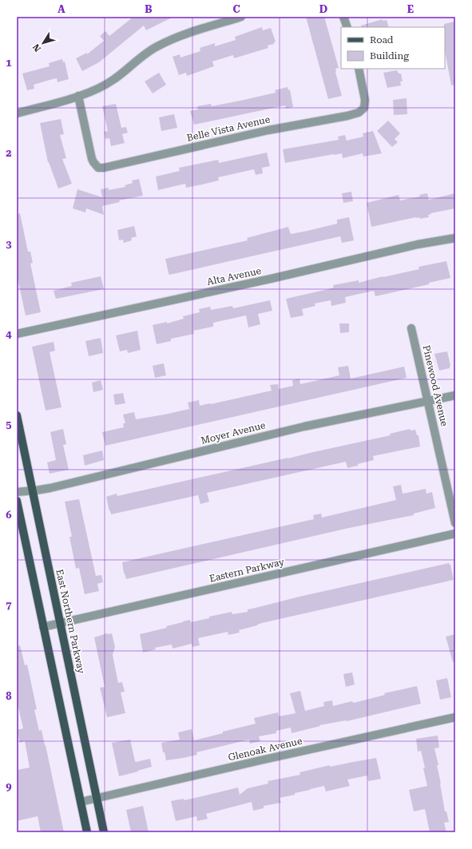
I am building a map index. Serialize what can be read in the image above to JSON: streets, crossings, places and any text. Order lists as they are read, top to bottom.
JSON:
{
  "streets": {
    "main road": ["East Northern Parkway"],
    "street": [
      "Belle Vista Avenue",
      "Alta Avenue",
      "Pinewood Avenue",
      "Moyer Avenue",
      "Eastern Parkway",
      "Glenoak Avenue"
    ]
  },
  "crossings": [
    ["Pinewood Avenue", "Moyer Avenue"],
    ["Moyer Avenue", "East Northern Parkway"],
    ["Eastern Parkway", "East Northern Parkway"],
    ["East Northern Parkway", "Glenoak Avenue"]
  ],
  "legend": ["Road", "Building"],
  "north": "bottom left",
  "grid": {
    "columns": [
      "A",
      "B",
      "C",
      "D",
      "E"
    ],
    "rows": [
      "1",
      "2",
      "3",
      "4",
      "5",
      "6",
      "7",
      "8",
      "9"
    ]
  }
}
